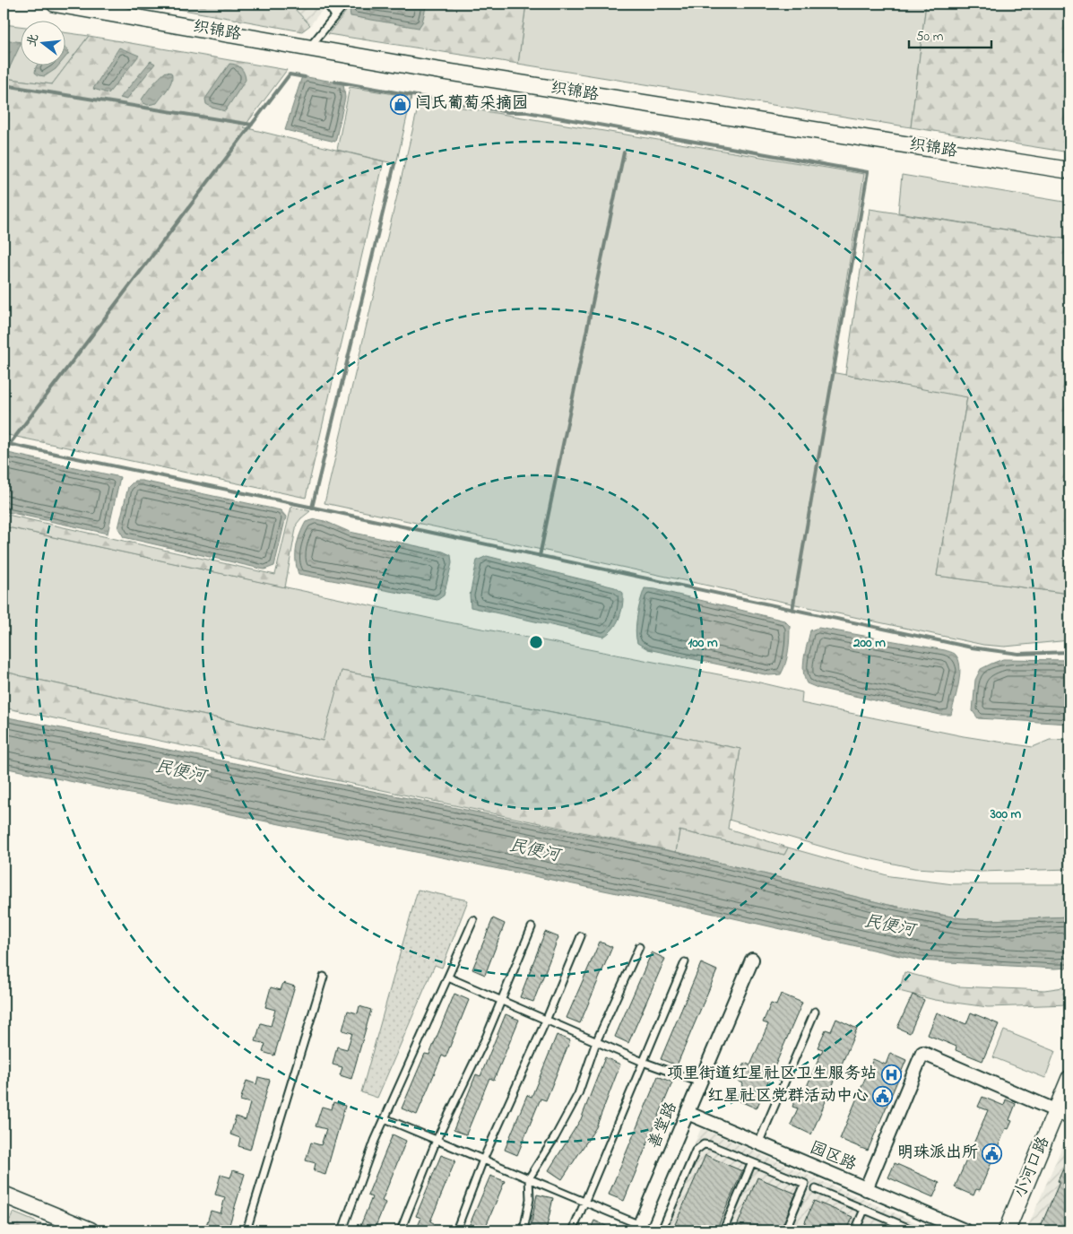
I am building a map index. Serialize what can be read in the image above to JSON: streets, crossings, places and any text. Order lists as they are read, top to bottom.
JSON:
{
  "streets": {
    "street": [
      "织锦路",
      "善堂路",
      "园区路",
      "小河口路"
    ]
  },
  "crossings": [
    ["善堂路", "园区路"]
  ],
  "water": ["民便河"],
  "places": {
    "shop": ["闫氏葡萄采摘园"],
    "hospital": ["项里街道红星社区卫生服务站"],
    "public building": ["红星社区党群活动中心", "明珠派出所"]
  },
  "scale_bar": "50 m",
  "north": "left",
  "rings": ["100 m", "200 m", "300 m"]
}
